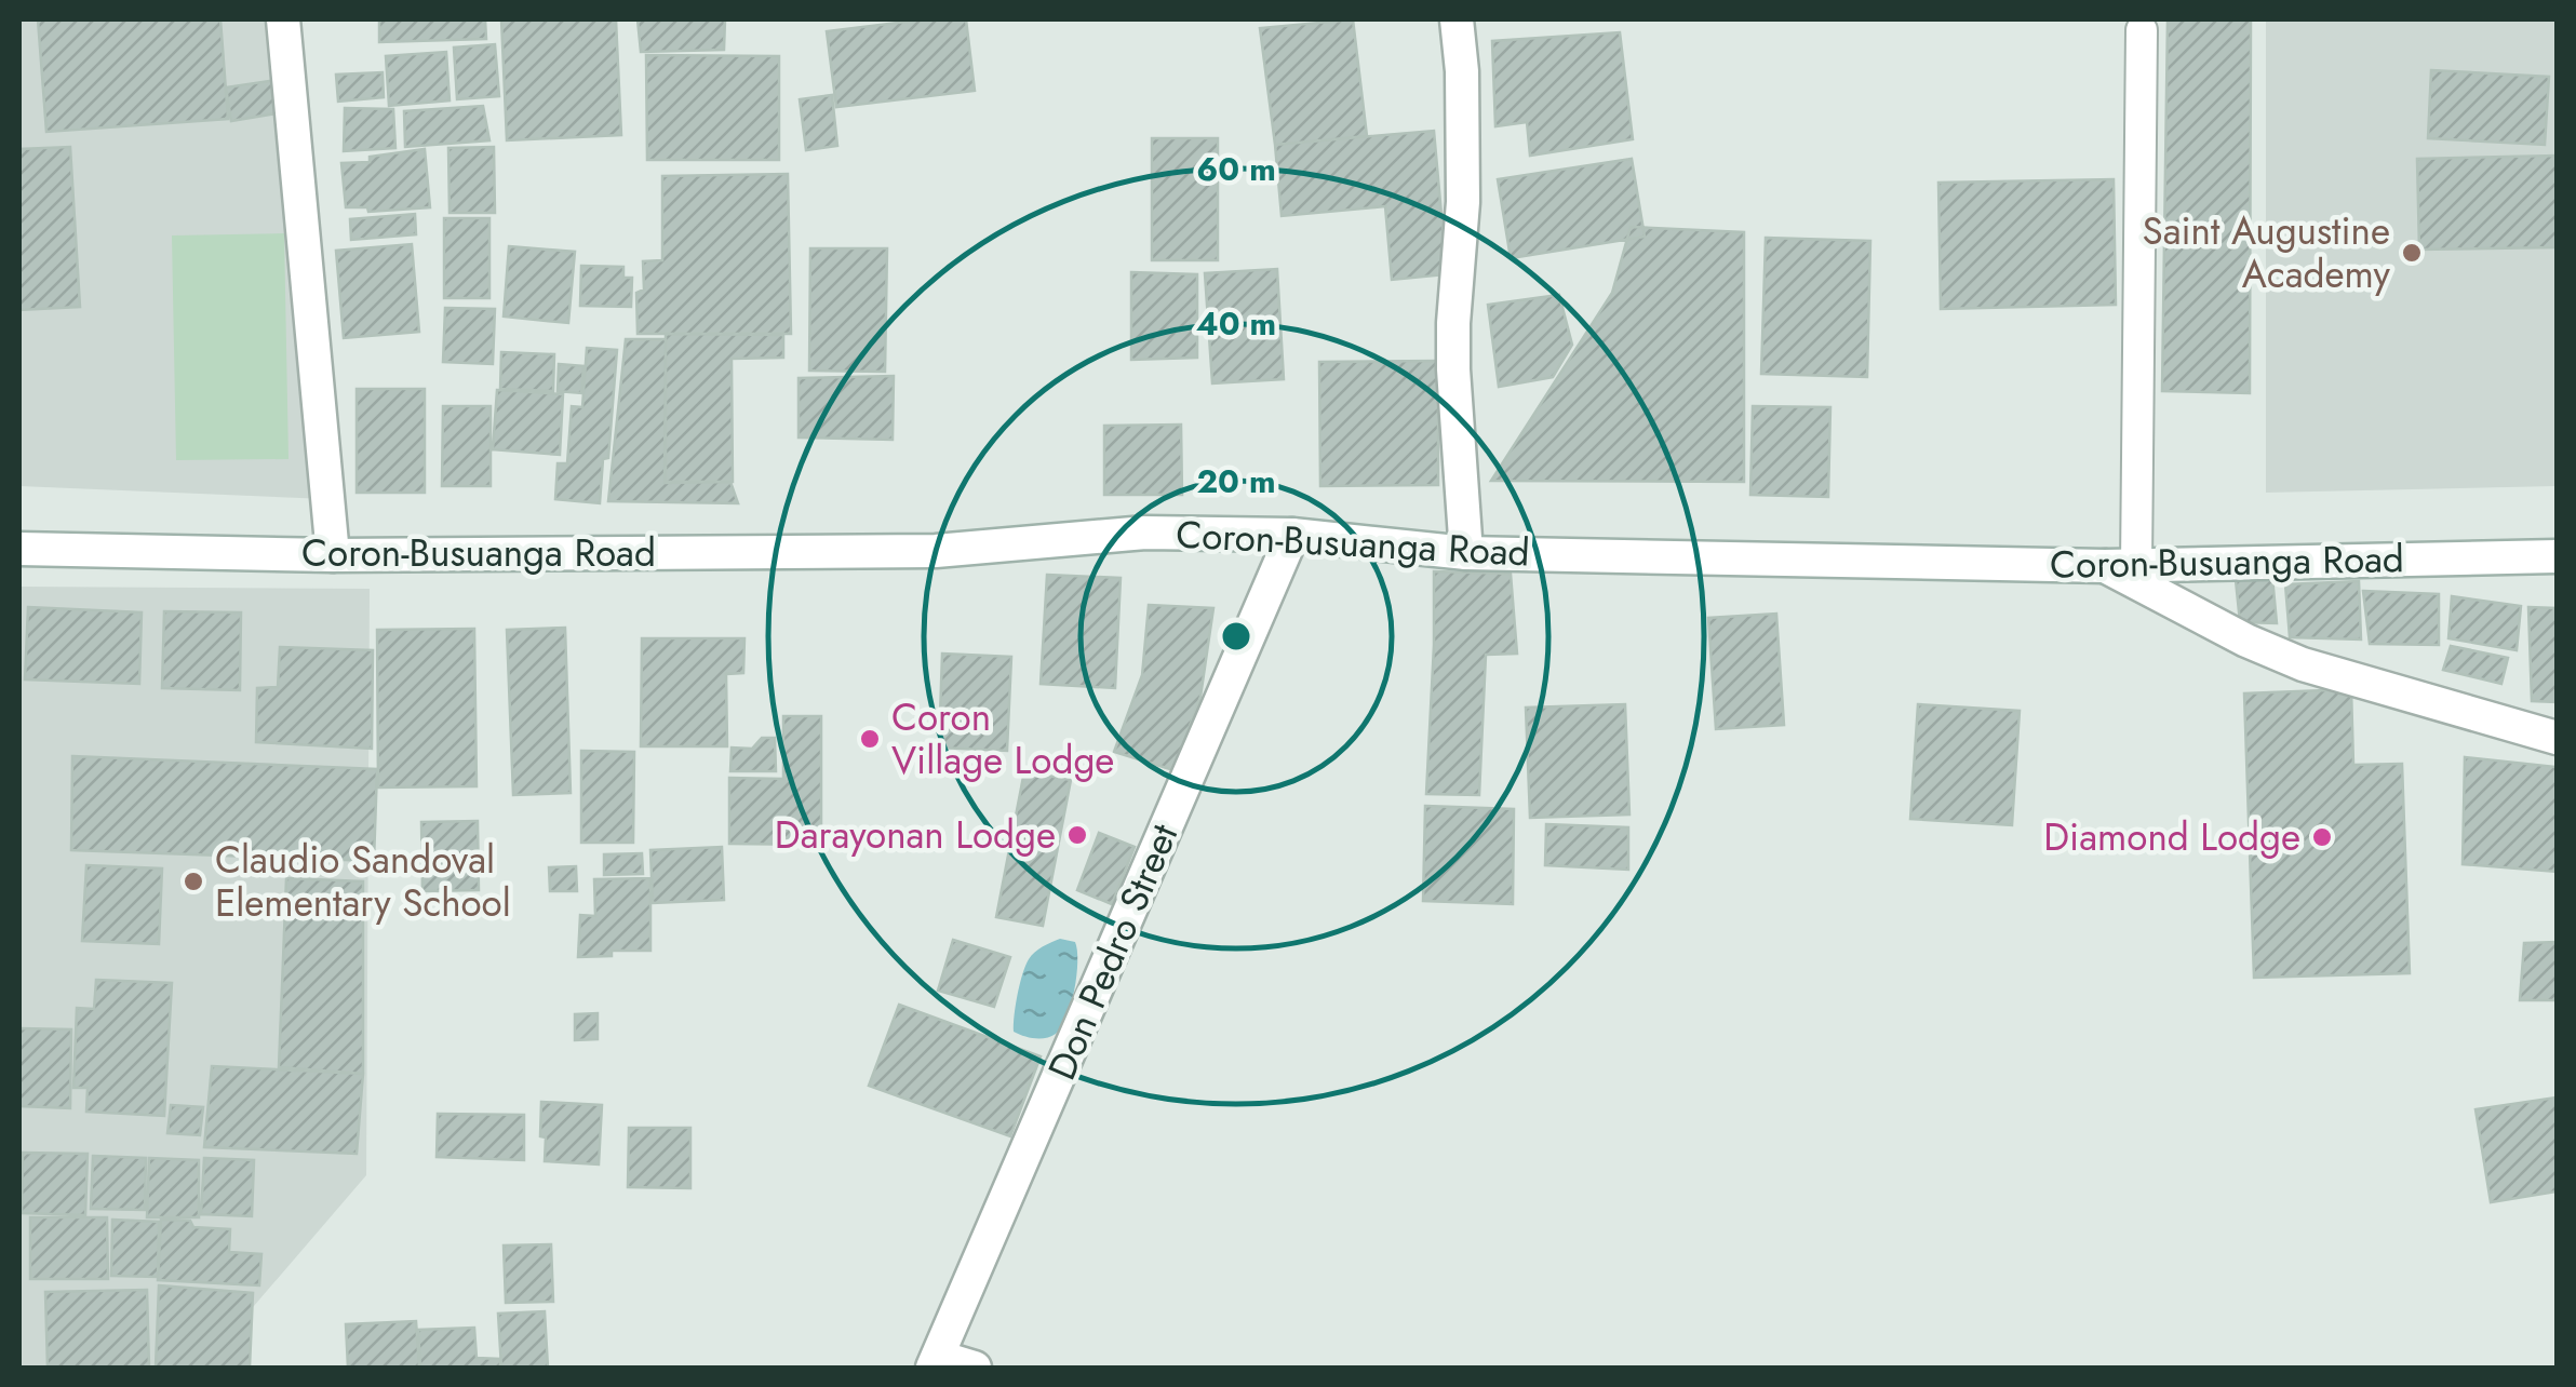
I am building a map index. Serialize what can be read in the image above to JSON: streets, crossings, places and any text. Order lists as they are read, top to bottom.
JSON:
{
  "streets": {
    "main road": ["Coron-Busuanga Road", "Don Pedro Street"]
  },
  "crossings": [
    ["Coron-Busuanga Road", "Don Pedro Street"]
  ],
  "places": [
    "Saint Augustine Academy",
    "Coron Village Lodge",
    "Darayonan Lodge",
    "Diamond Lodge",
    "Claudio Sandoval Elementary School"
  ],
  "rings": ["60 m", "40 m", "20 m"]
}
